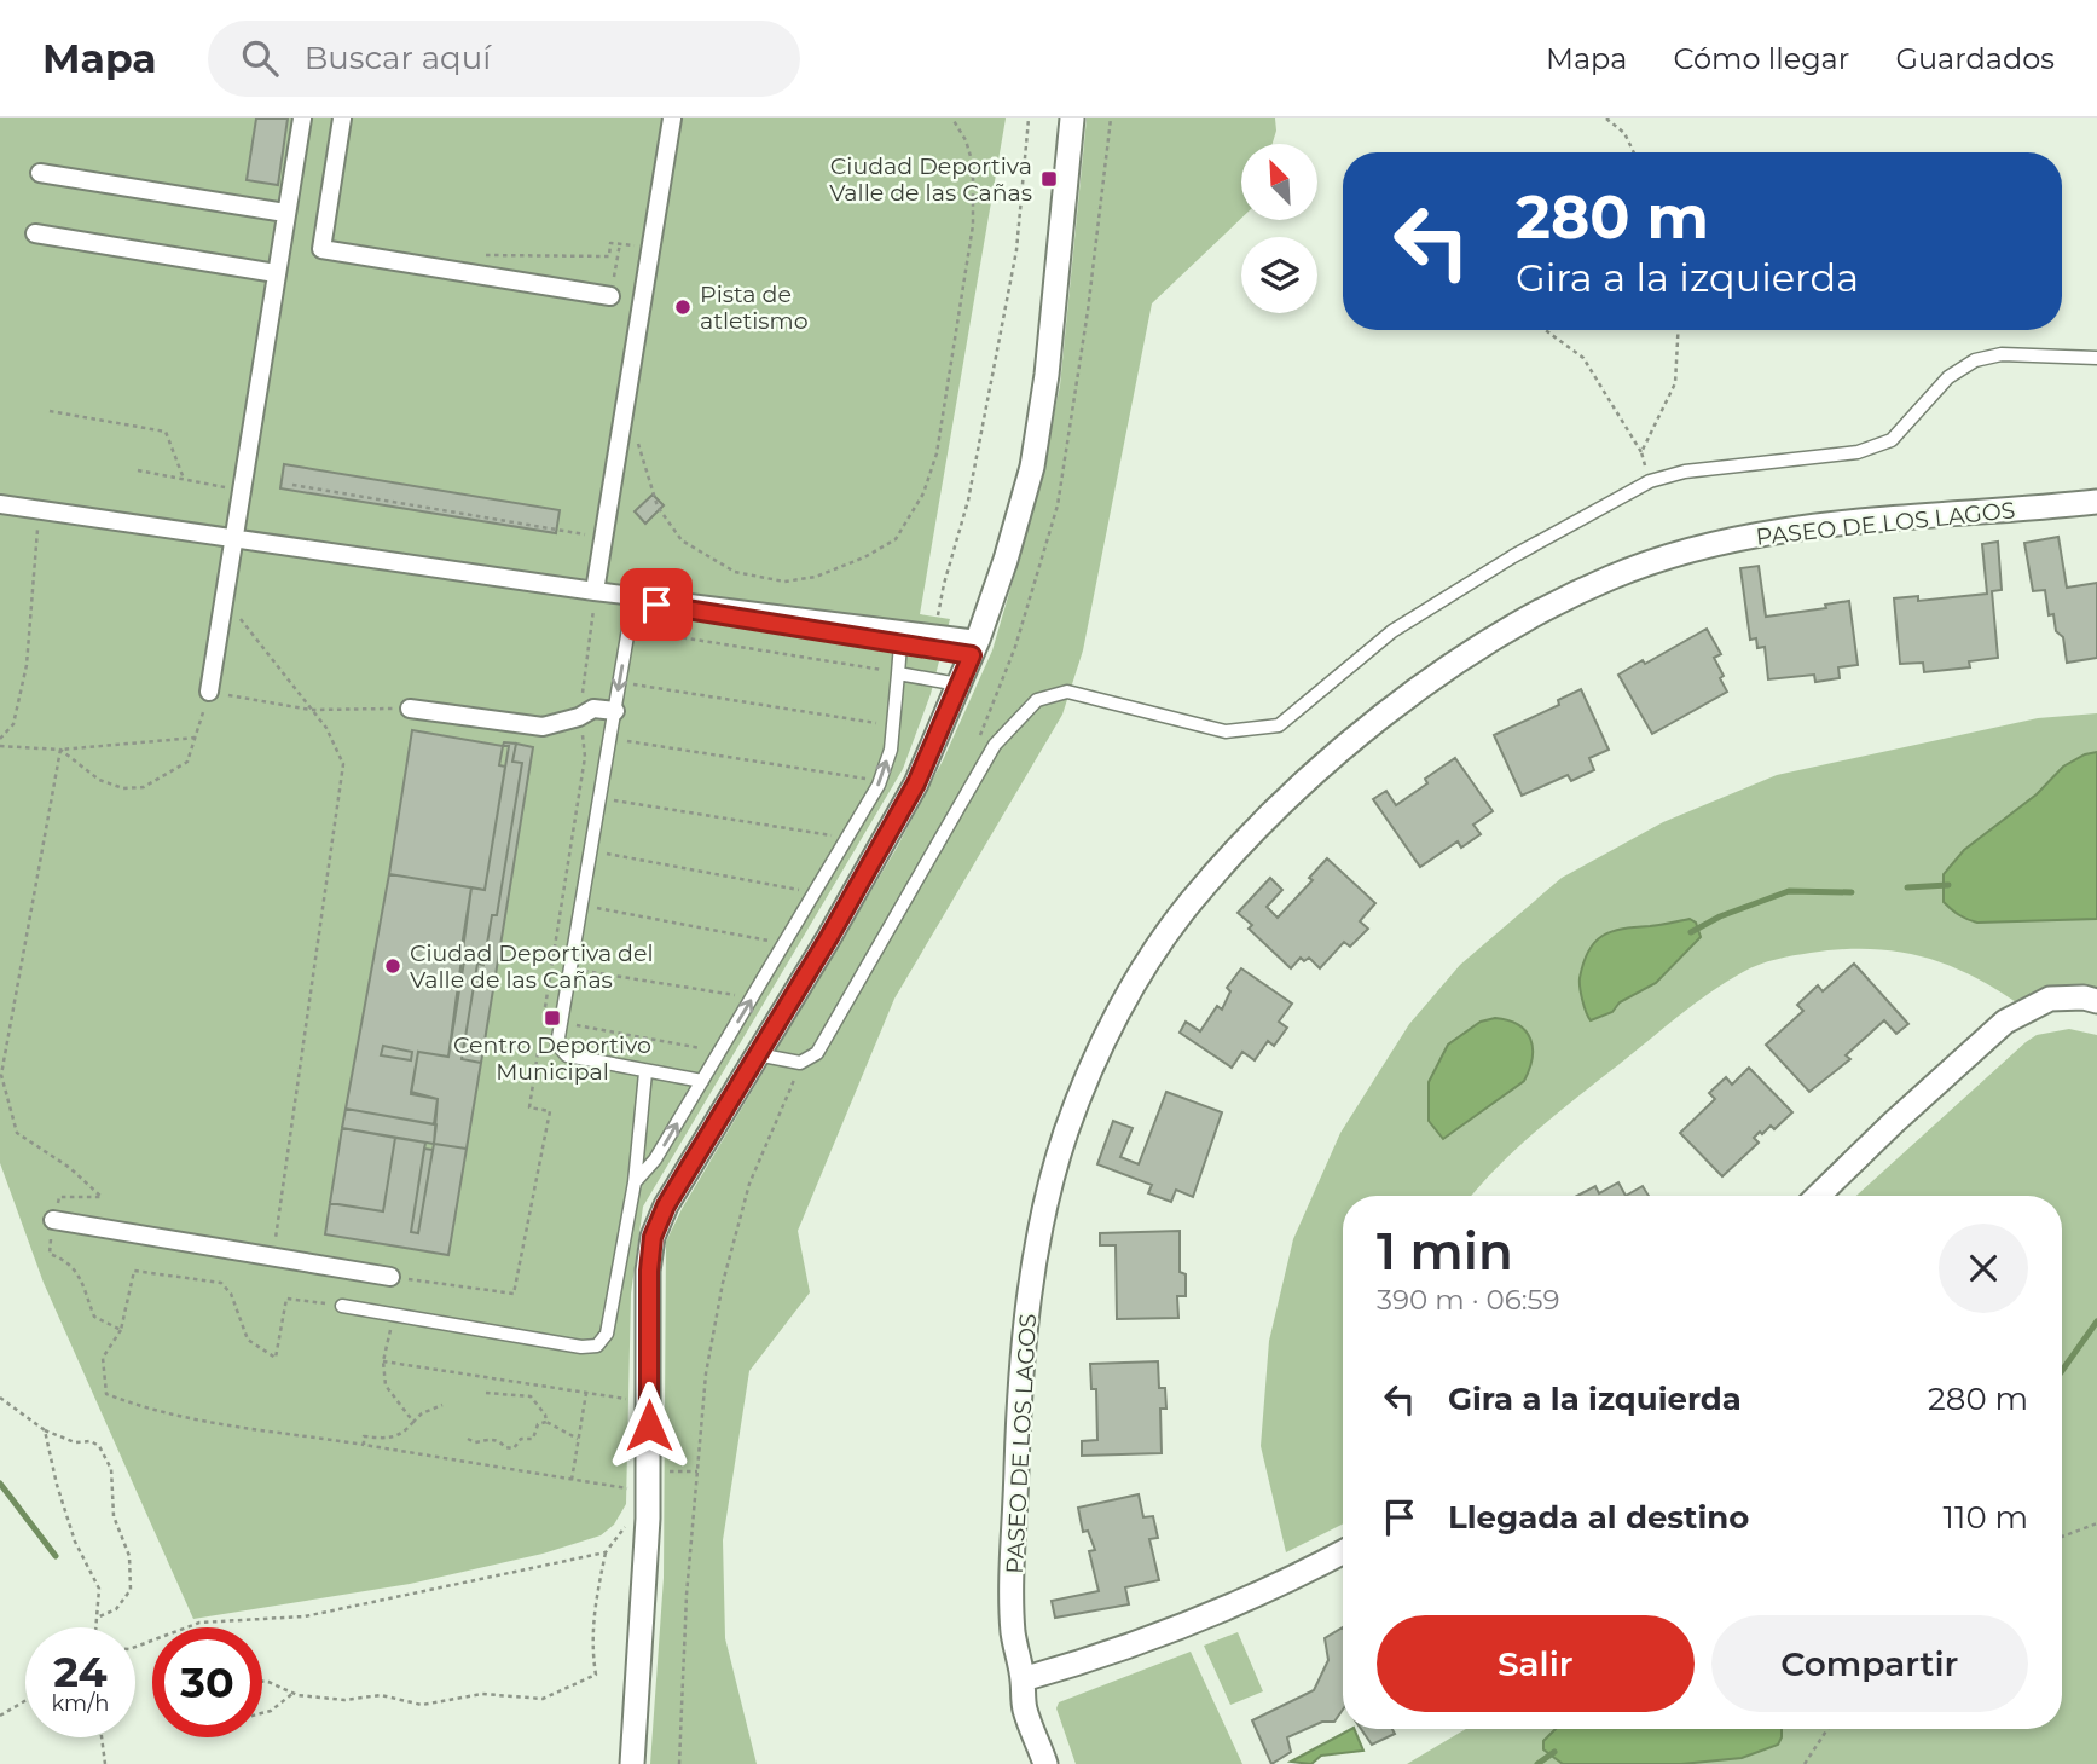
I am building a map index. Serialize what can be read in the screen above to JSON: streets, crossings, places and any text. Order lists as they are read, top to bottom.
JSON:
{
  "streets": {
    "street": ["PASEO DE LOS LAGOS"]
  },
  "places": {
    "transit": ["Ciudad Deportiva Valle de las Cañas", "Centro Deportivo Municipal"],
    "other": ["Pista de atletismo", "Ciudad Deportiva del Valle de las Cañas"]
  },
  "north": "top left",
  "page": {
    "header": "Mapa",
    "search": "Buscar aquí",
    "nav": ["Mapa", "Cómo llegar", "Guardados"],
    "turn": ["280 m", "Gira a la izquierda"],
    "heading": ["1 min", "390 m · 06:59"],
    "list": [
      {
        "name": "Gira a la izquierda",
        "value": "280 m"
      },
      {
        "name": "Llegada al destino",
        "value": "110 m"
      }
    ],
    "buttons": ["Salir", "Compartir"],
    "speed": "24 km/h",
    "limit": "30"
  }
}
